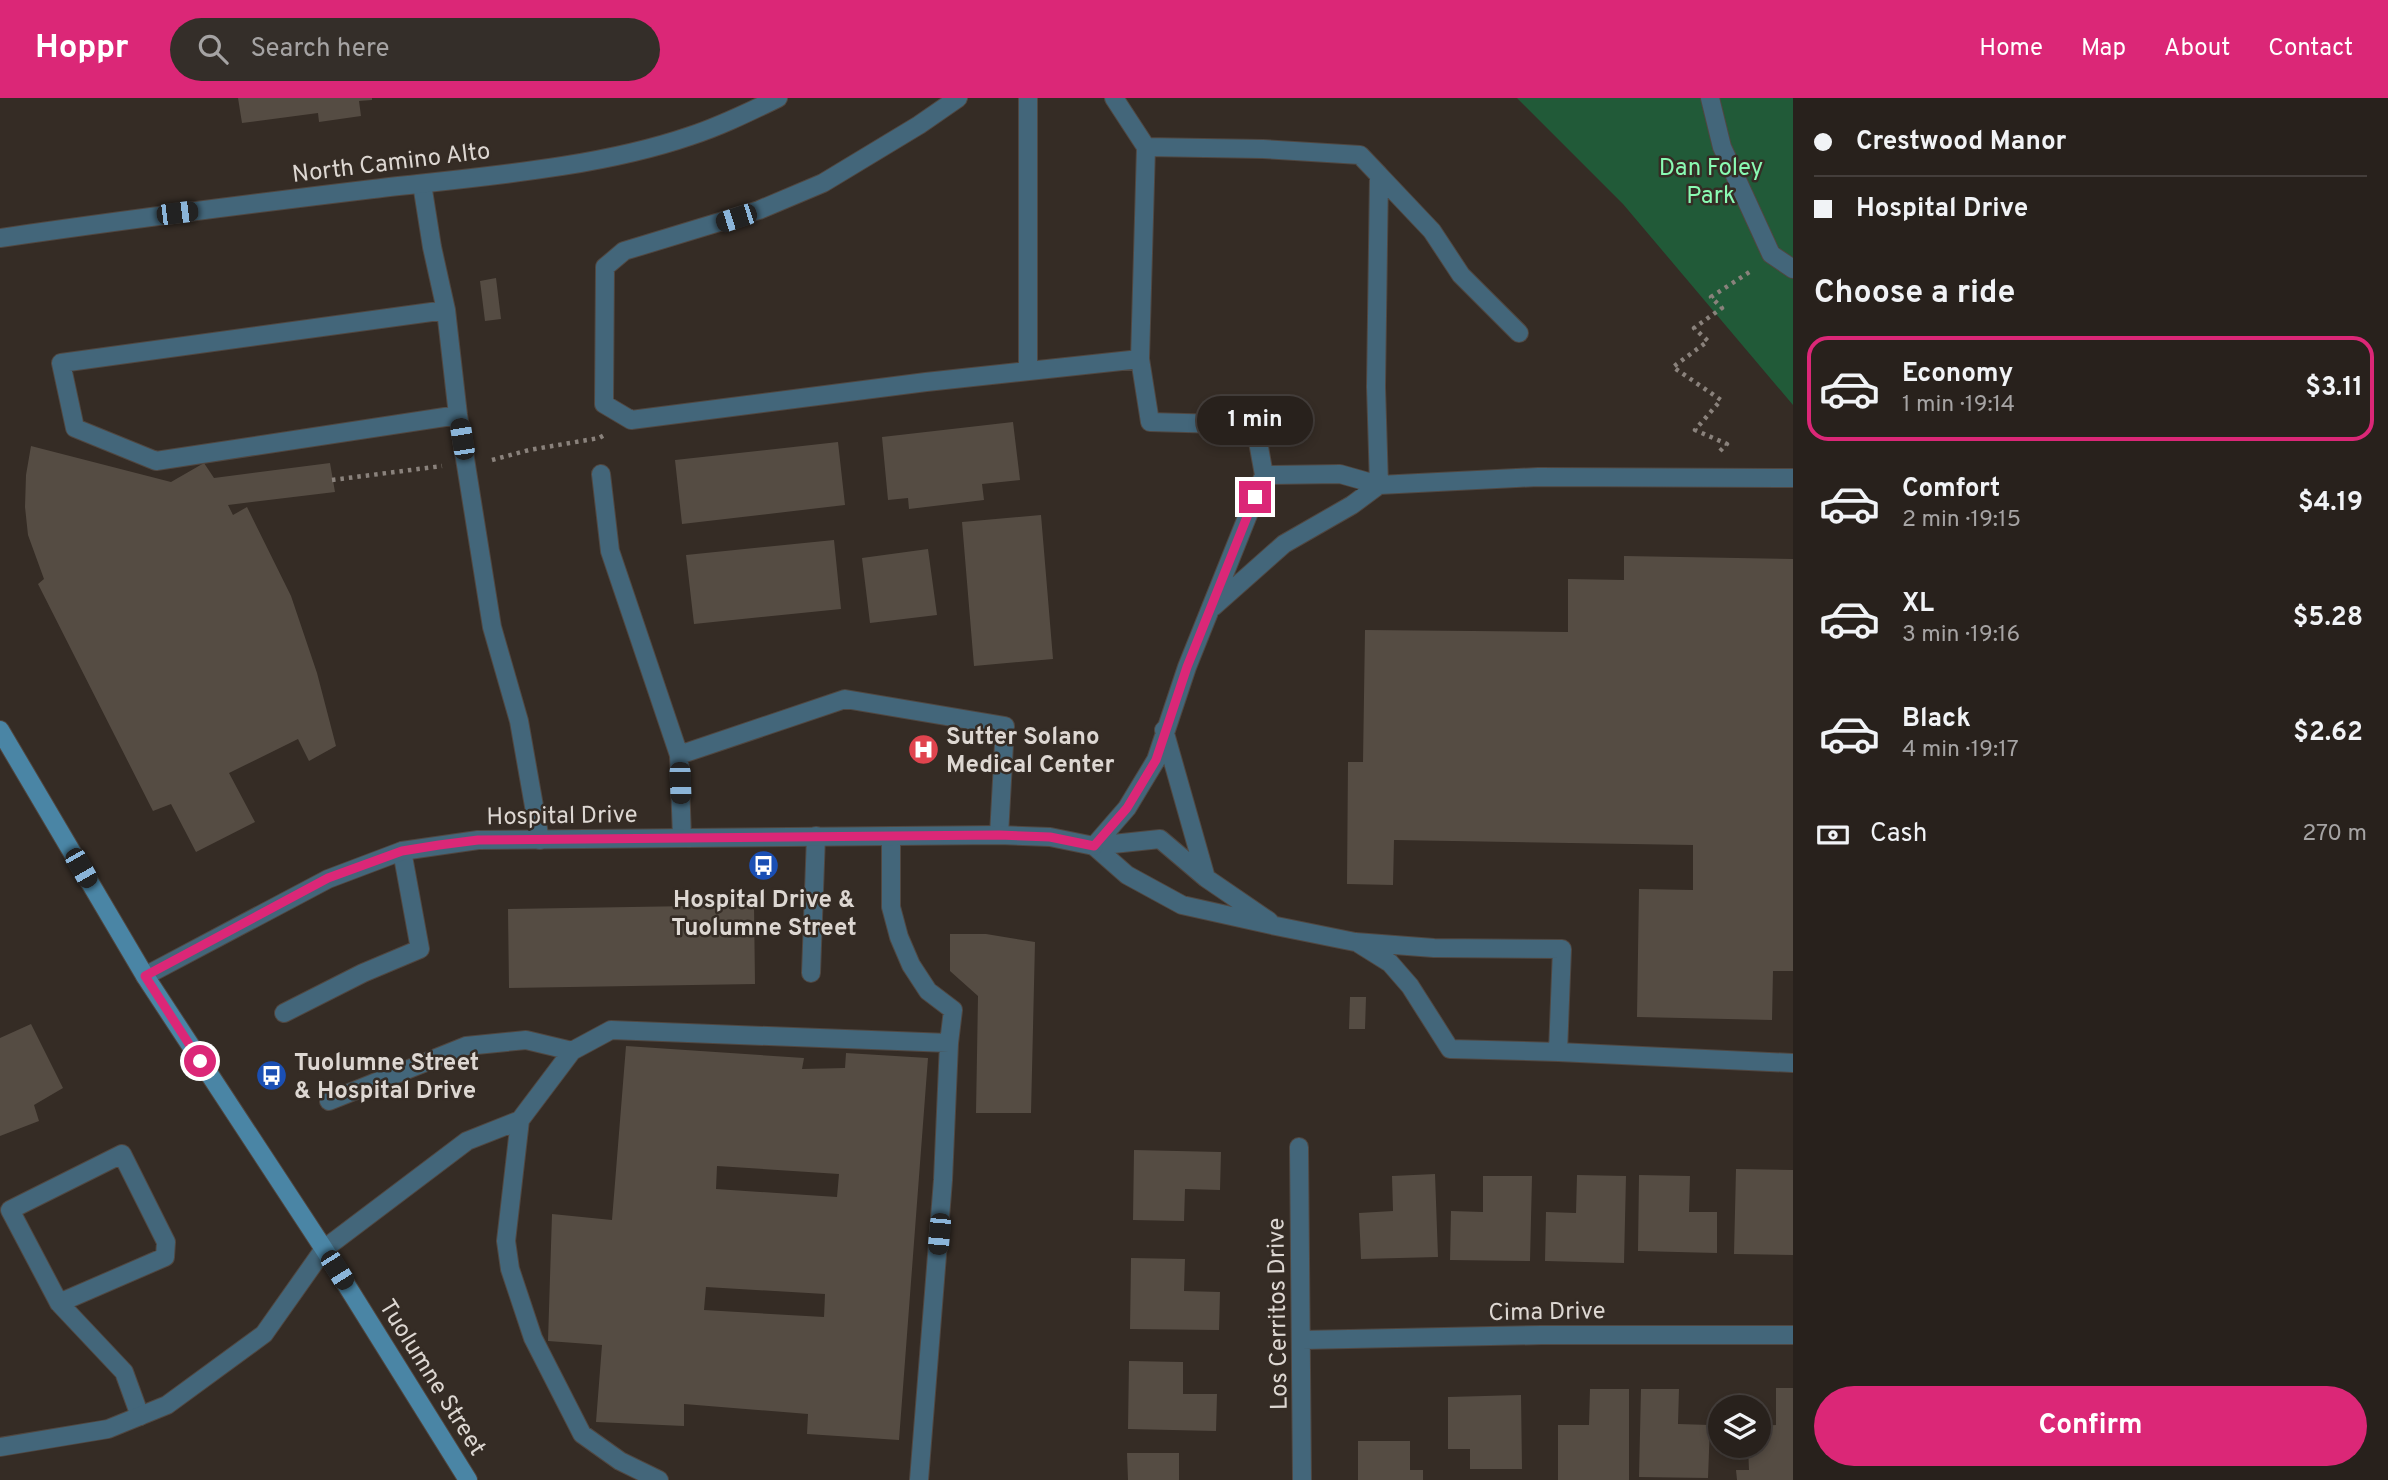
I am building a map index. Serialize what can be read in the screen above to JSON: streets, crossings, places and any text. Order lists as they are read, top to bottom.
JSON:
{
  "streets": {
    "main road": ["Tuolumne Street"],
    "street": [
      "North Camino Alto",
      "Hospital Drive",
      "Cima Drive",
      "Los Cerritos Drive"
    ]
  },
  "crossings": [
    ["Hospital Drive", "Tuolumne Street"],
    ["Cima Drive", "Los Cerritos Drive"]
  ],
  "parks": ["Dan Foley Park"],
  "places": {
    "hospital": ["Sutter Solano Medical Center"],
    "bus stop": ["Hospital Drive & Tuolumne Street", "Tuolumne Street & Hospital Drive"]
  },
  "page": {
    "header": "Hoppr",
    "search": "Search here",
    "nav": [
      "Home",
      "Map",
      "About",
      "Contact"
    ],
    "banner": ["Crestwood Manor", "Hospital Drive"],
    "heading": "Choose a ride",
    "list": [
      {
        "name": "Economy",
        "note": "1 min · 19:14",
        "value": "$3.11"
      },
      {
        "name": "Comfort",
        "note": "2 min · 19:15",
        "value": "$4.19"
      },
      {
        "name": "XL",
        "note": "3 min · 19:16",
        "value": "$5.28"
      },
      {
        "name": "Black",
        "note": "4 min · 19:17",
        "value": "$2.62"
      }
    ],
    "bubble": "1 min",
    "pay": ["Cash", "270 m"],
    "buttons": "Confirm"
  }
}
